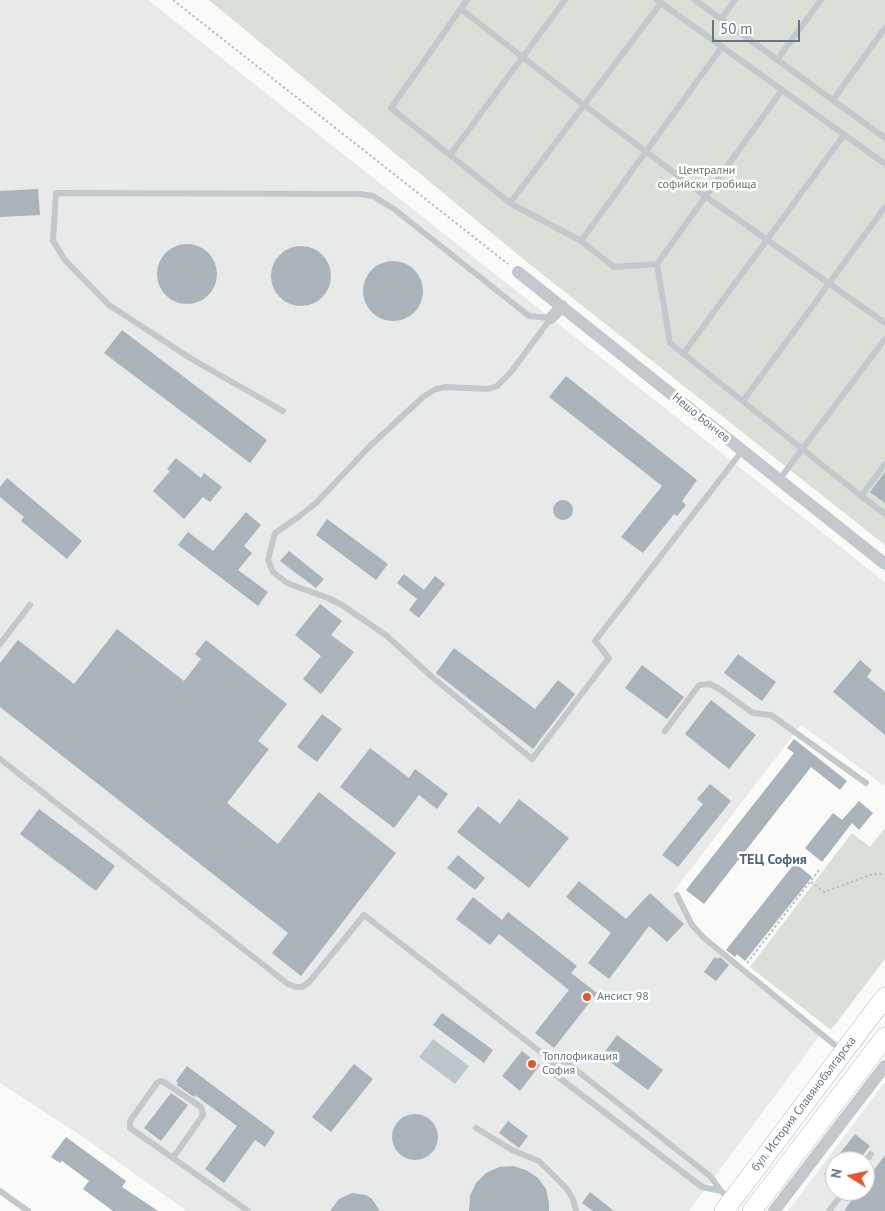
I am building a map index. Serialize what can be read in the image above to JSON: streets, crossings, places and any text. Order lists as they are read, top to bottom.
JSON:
{
  "streets": {
    "main road": ["бул. История Славянобългарска"],
    "street": ["Нешо Бончев"]
  },
  "districts": ["ТЕЦ София"],
  "parks": ["Централни софийски гробища"],
  "places": ["Ансист 98", "Топлофикация София"],
  "scale_bar": "50 m",
  "north": "left"
}
